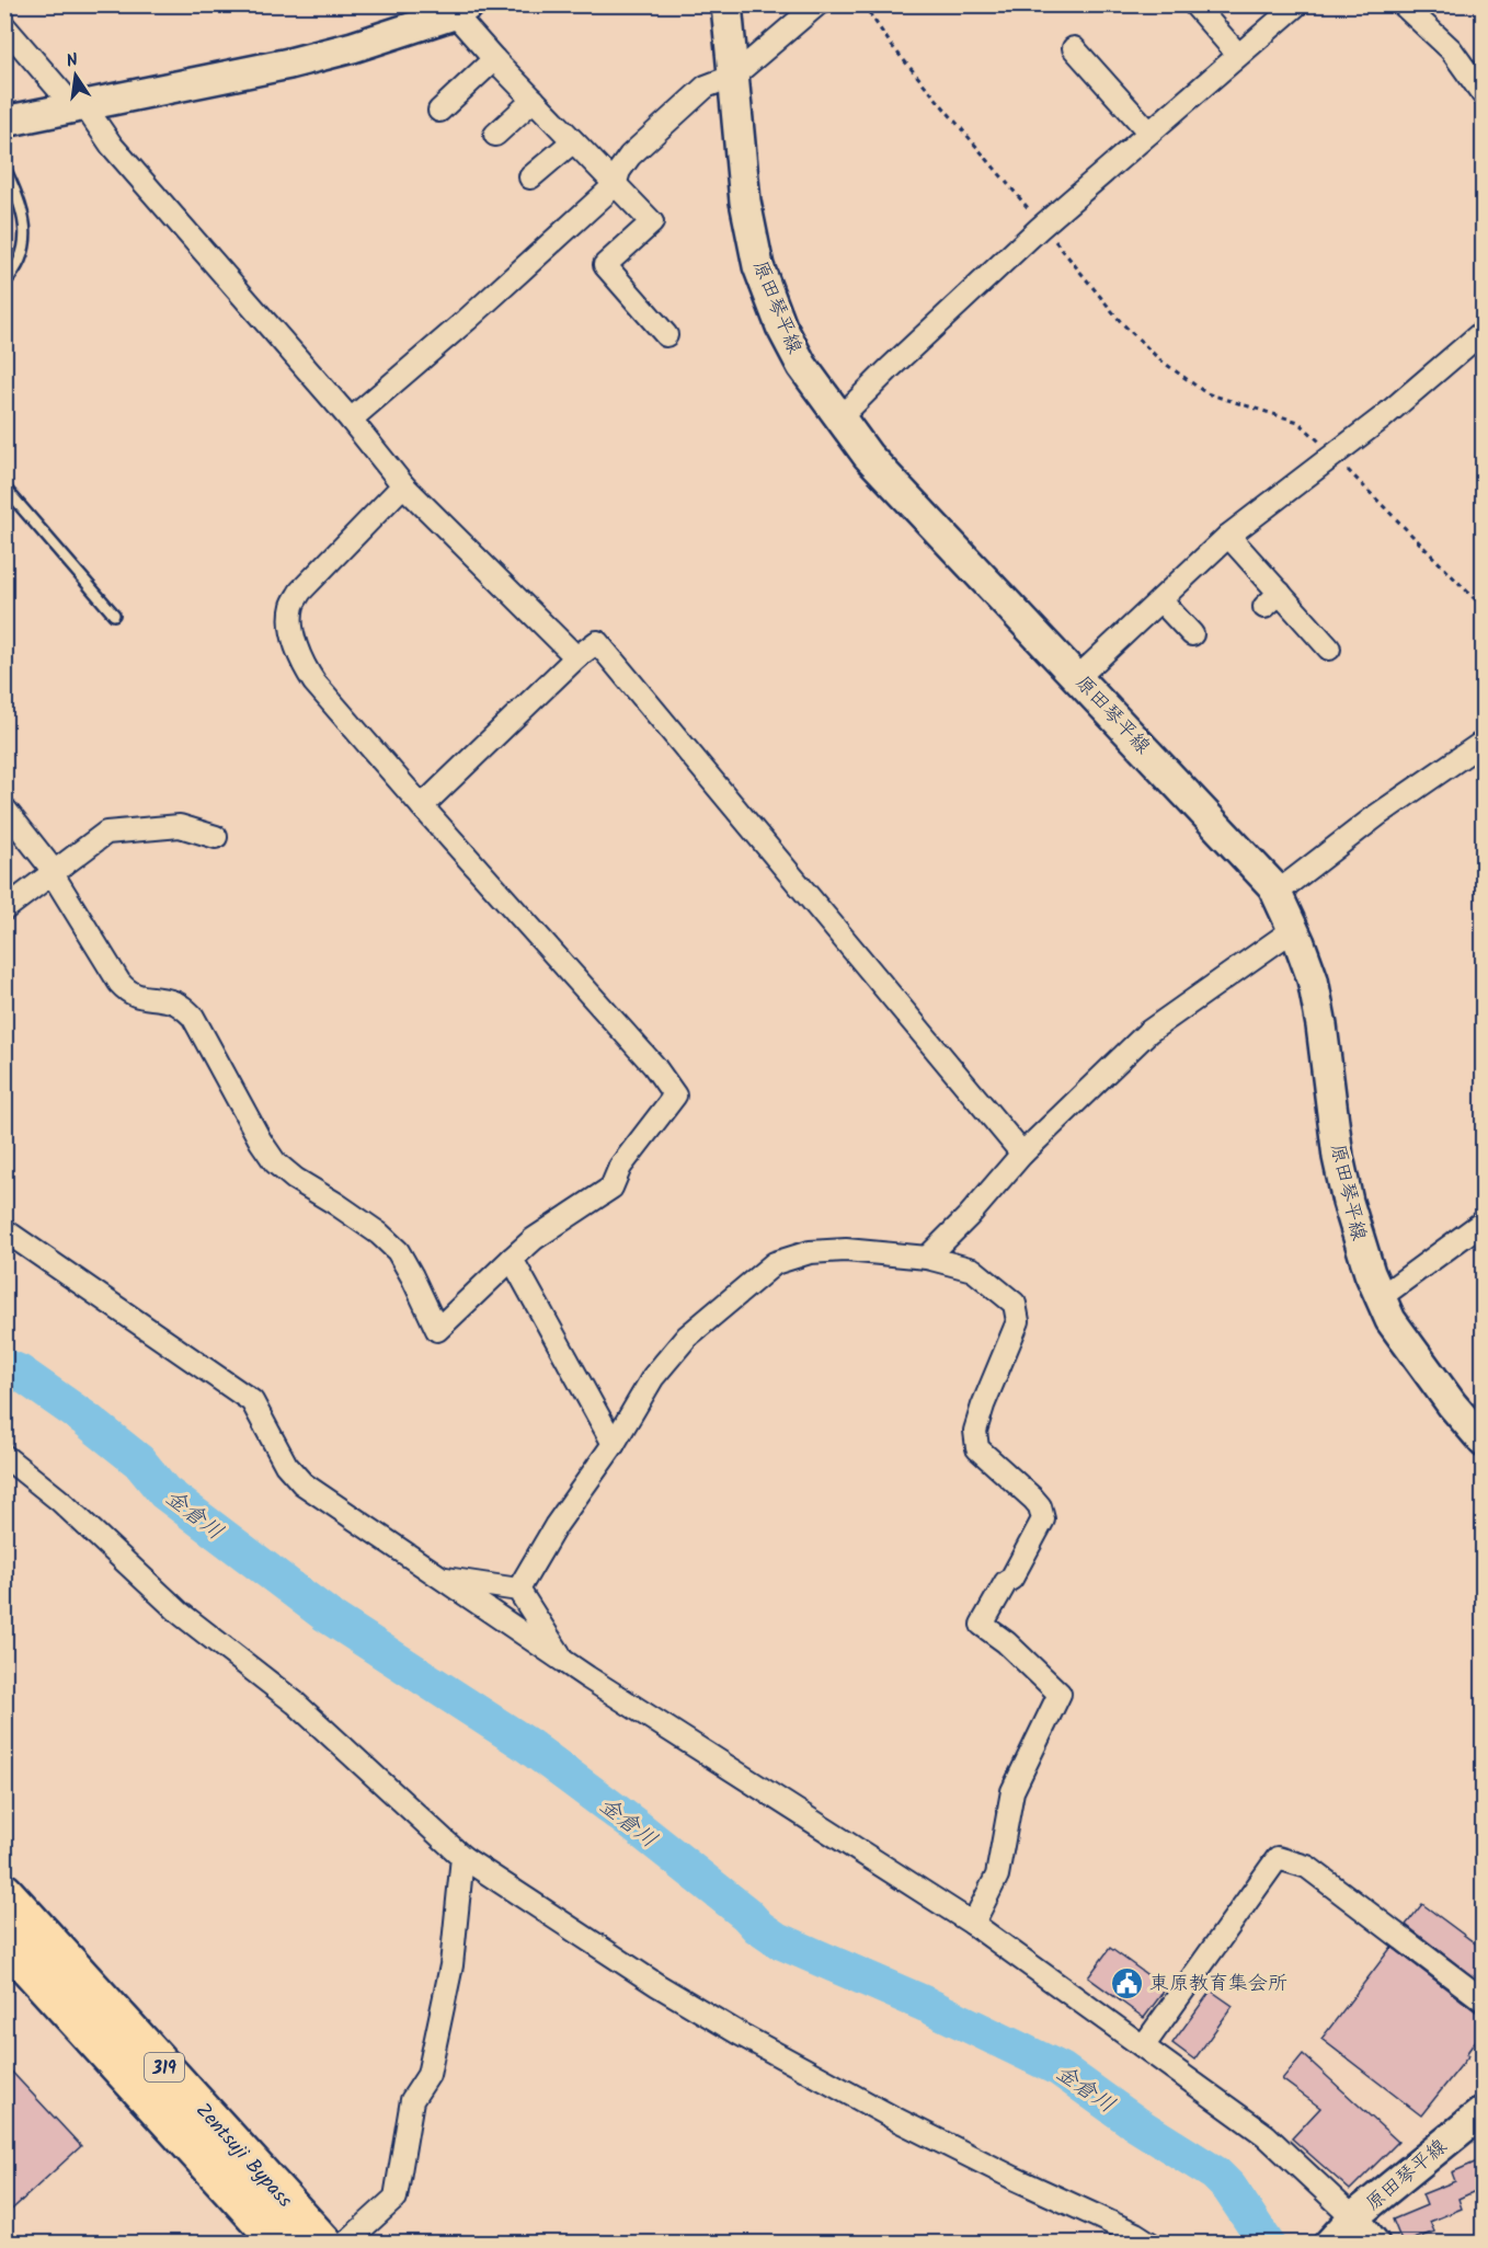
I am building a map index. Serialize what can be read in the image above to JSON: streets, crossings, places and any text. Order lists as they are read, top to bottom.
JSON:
{
  "streets": {
    "highway": ["319", "Zentsuji Bypass"],
    "main road": ["原田琴平線"]
  },
  "water": ["金倉川"],
  "places": {
    "public building": ["東原教育集会所"]
  },
  "north": "top"
}
